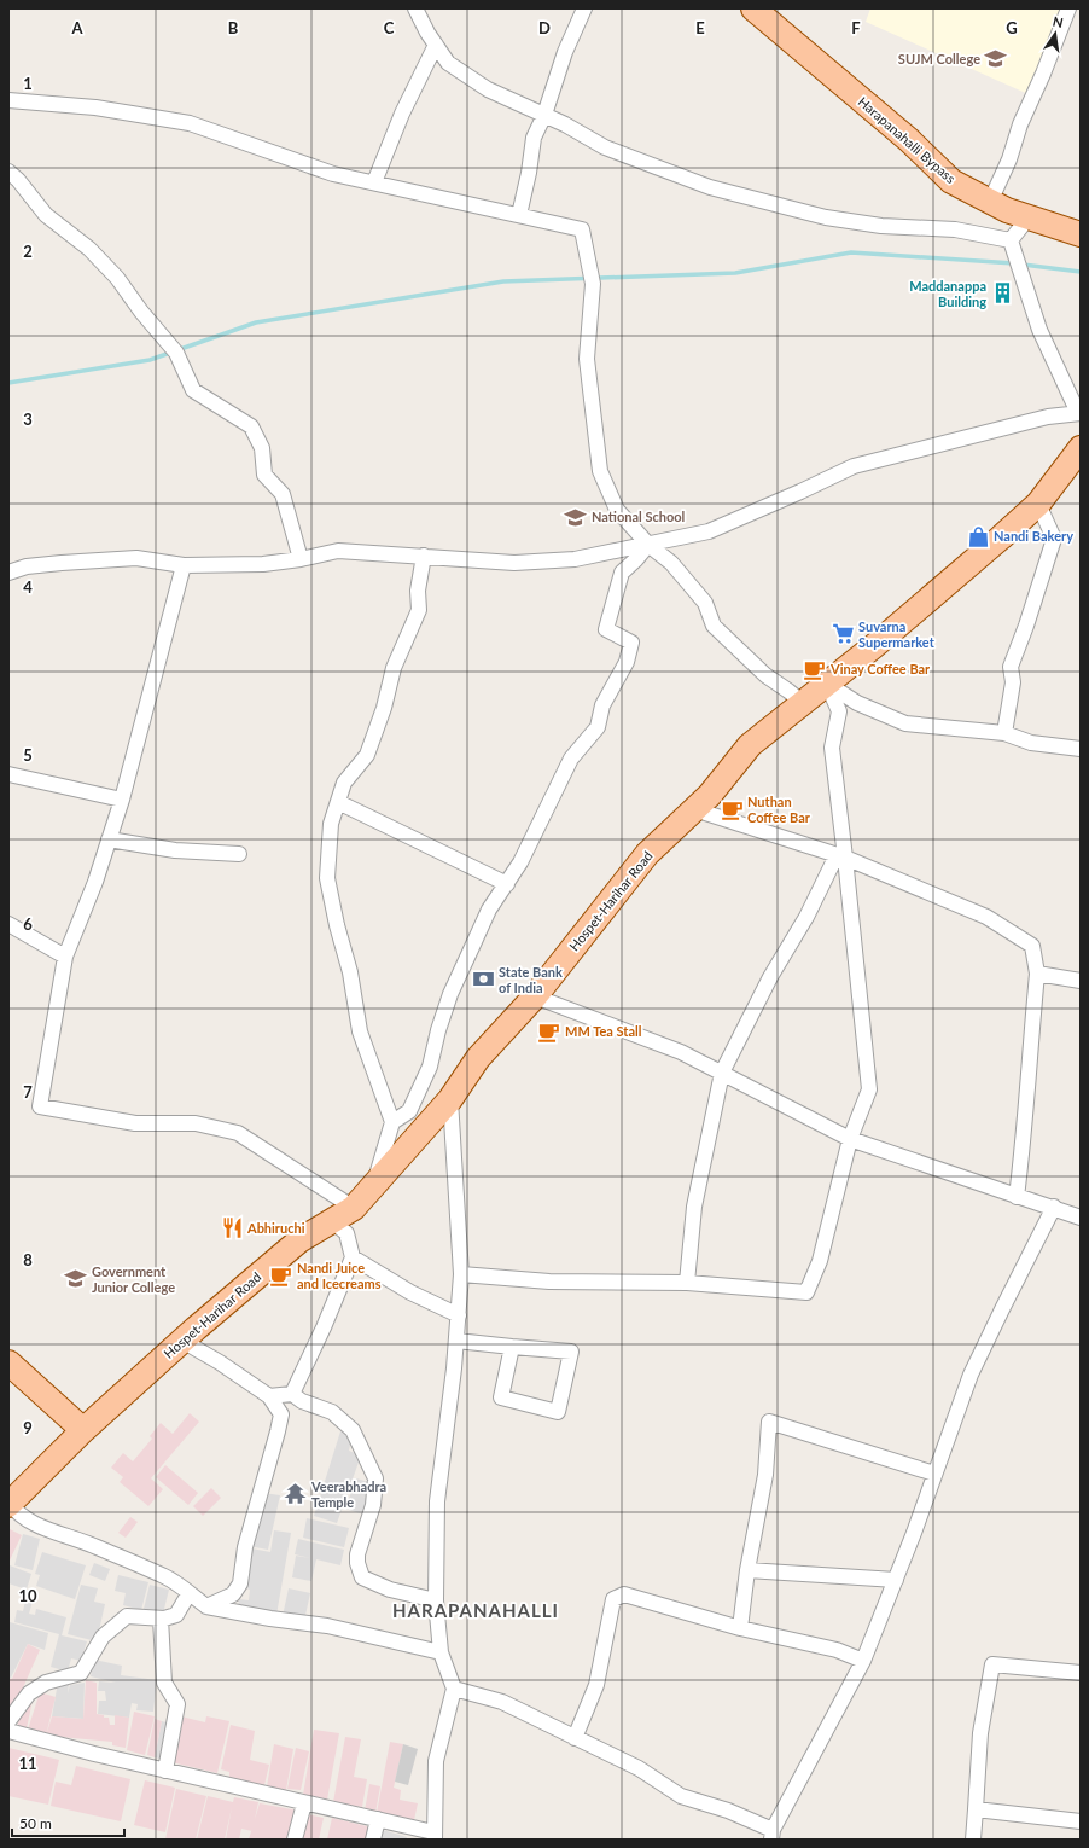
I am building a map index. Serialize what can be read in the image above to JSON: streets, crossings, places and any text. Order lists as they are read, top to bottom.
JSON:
{
  "streets": {
    "main road": ["Harapanahalli Bypass", "Hospet-Harihar Road"]
  },
  "districts": ["HARAPANAHALLI"],
  "places": {
    "school or university": ["SUJM College", "National School", "Government Junior College"],
    "building": ["Maddanappa Building"],
    "shop": ["Nandi Bakery"],
    "supermarket": ["Suvarna Supermarket"],
    "cafe": [
      "Vinay Coffee Bar",
      "Nuthan Coffee Bar",
      "MM Tea Stall",
      "Nandi Juice and Icecreams"
    ],
    "bank": ["State Bank of India"],
    "restaurant": ["Abhiruchi"],
    "temple": ["Veerabhadra Temple"]
  },
  "scale_bar": "50 m",
  "north": "top",
  "grid": {
    "columns": [
      "A",
      "B",
      "C",
      "D",
      "E",
      "F",
      "G"
    ],
    "rows": [
      "1",
      "2",
      "3",
      "4",
      "5",
      "6",
      "7",
      "8",
      "9",
      "10",
      "11"
    ]
  }
}
